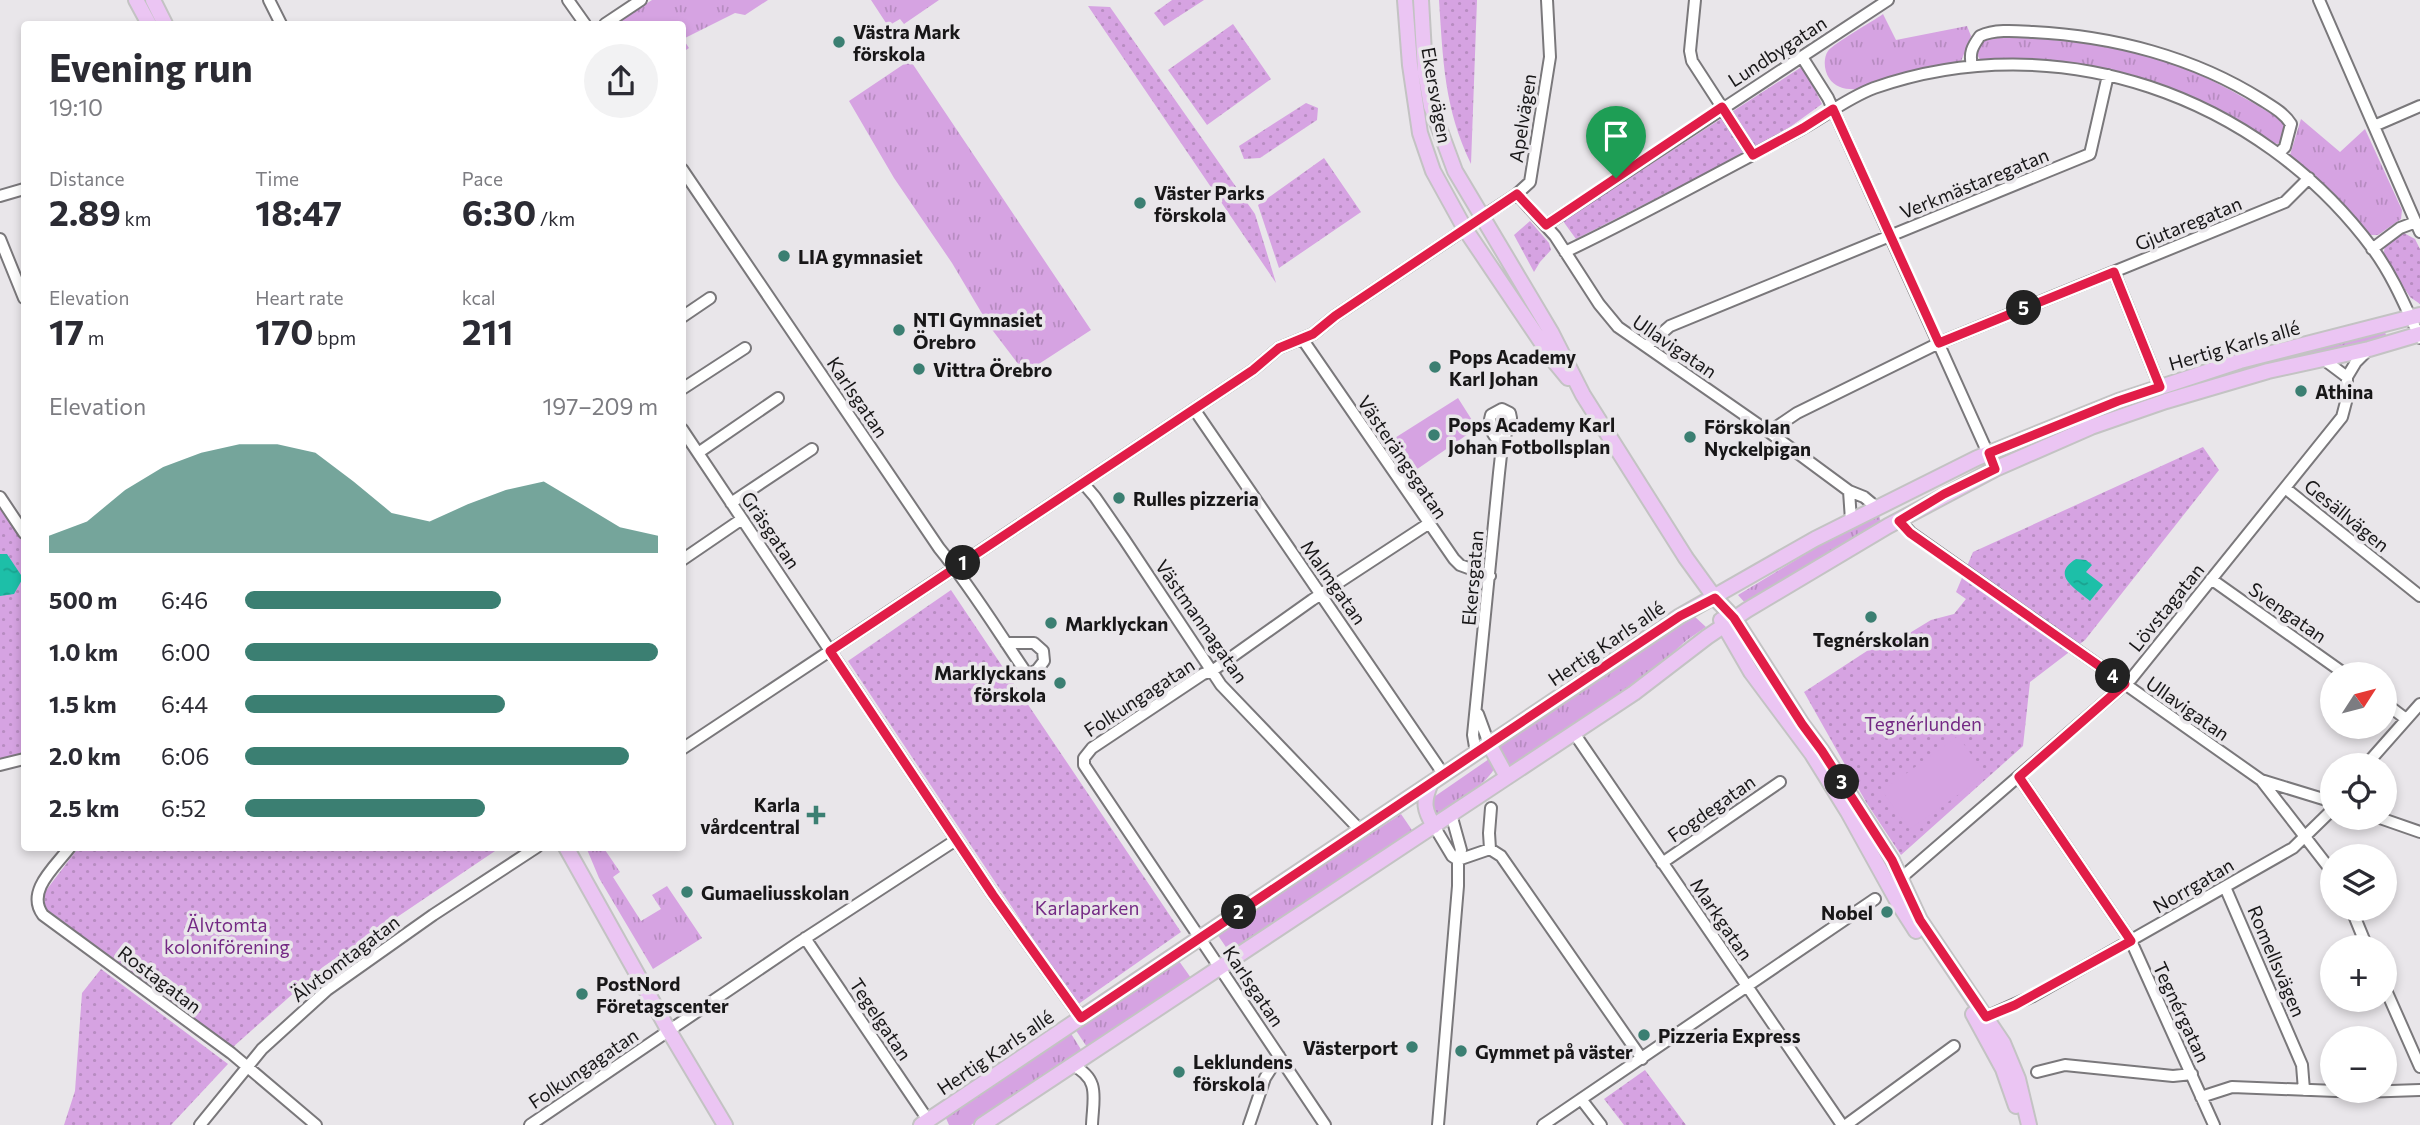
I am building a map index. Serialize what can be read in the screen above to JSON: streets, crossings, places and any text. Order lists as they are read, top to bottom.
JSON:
{
  "streets": {
    "main road": ["Ekersvägen", "Hertig Karls allé"],
    "street": [
      "Lundbygatan",
      "Apelvägen",
      "Verkmästaregatan",
      "Gjutaregatan",
      "Ullavigatan",
      "Karlsgatan",
      "Västerängsgatan",
      "Gesällvägen",
      "Gräsgatan",
      "Ekersgatan",
      "Malmgatan",
      "Lövstagatan",
      "Svengatan",
      "Västmannagatan",
      "Folkungagatan",
      "Fogdegatan",
      "Norrgatan",
      "Markgatan",
      "Älvtomtagatan",
      "Romellsvägen",
      "Rostagatan",
      "Tegnérgatan",
      "Tegelgatan"
    ]
  },
  "crossings": [
    ["Lundbygatan", "Ullavigatan"],
    ["Ekersvägen", "Apelvägen"],
    ["Apelvägen", "Ullavigatan"],
    ["Verkmästaregatan", "Ullavigatan"],
    ["Gjutaregatan", "Ullavigatan"],
    ["Hertig Karls allé", "Ullavigatan"],
    ["Hertig Karls allé", "Karlsgatan"],
    ["Hertig Karls allé", "Ekersgatan"],
    ["Hertig Karls allé", "Malmgatan"],
    ["Hertig Karls allé", "Västmannagatan"],
    ["Hertig Karls allé", "Markgatan"],
    ["Hertig Karls allé", "Tegelgatan"],
    ["Ullavigatan", "Lövstagatan"],
    ["Karlsgatan", "Folkungagatan"],
    ["Västerängsgatan", "Ekersgatan"],
    ["Västerängsgatan", "Folkungagatan"],
    ["Gesällvägen", "Lövstagatan"],
    ["Malmgatan", "Folkungagatan"],
    ["Lövstagatan", "Svengatan"],
    ["Lövstagatan", "Tegnérgatan"],
    ["Västmannagatan", "Folkungagatan"],
    ["Folkungagatan", "Tegelgatan"],
    ["Fogdegatan", "Markgatan"],
    ["Norrgatan", "Romellsvägen"],
    ["Norrgatan", "Tegnérgatan"],
    ["Älvtomtagatan", "Rostagatan"]
  ],
  "parks": ["Tegnérlunden", "Karlaparken", "Älvtomta koloniförening"],
  "places": {
    "other": [
      "Västra Mark förskola",
      "Väster Parks förskola",
      "LIA gymnasiet",
      "NTI Gymnasiet Örebro",
      "Pops Academy Karl Johan",
      "Vittra Örebro",
      "Athina",
      "Pops Academy Karl Johan Fotbollsplan",
      "Förskolan Nyckelpigan",
      "Rulles pizzeria",
      "Tegnérskolan",
      "Marklyckan",
      "Marklyckans förskola",
      "Gumaeliusskolan",
      "Nobel",
      "PostNord Företagscenter",
      "Pizzeria Express",
      "Västerport",
      "Gymmet på väster",
      "Leklundens förskola"
    ],
    "health": ["Karla vårdcentral"]
  },
  "north": "top right",
  "page": {
    "heading": ["Evening run", "19:10"],
    "stats": [
      ["Distance", "2.89 km"],
      ["Time", "18:47"],
      ["Pace", "6:30 /km"],
      ["Elevation", "17 m"],
      ["Heart rate", "170 bpm"],
      ["kcal", "211"]
    ],
    "pins": [
      "5",
      "1",
      "4",
      "3",
      "2"
    ],
    "chart": ["Elevation", "197–209 m"],
    "list": [
      {
        "name": "500 m",
        "note": "6:46"
      },
      {
        "name": "1.0 km",
        "note": "6:00"
      },
      {
        "name": "1.5 km",
        "note": "6:44"
      },
      {
        "name": "2.0 km",
        "note": "6:06"
      },
      {
        "name": "2.5 km",
        "note": "6:52"
      }
    ],
    "map_buttons": ["+", "−"]
  }
}
